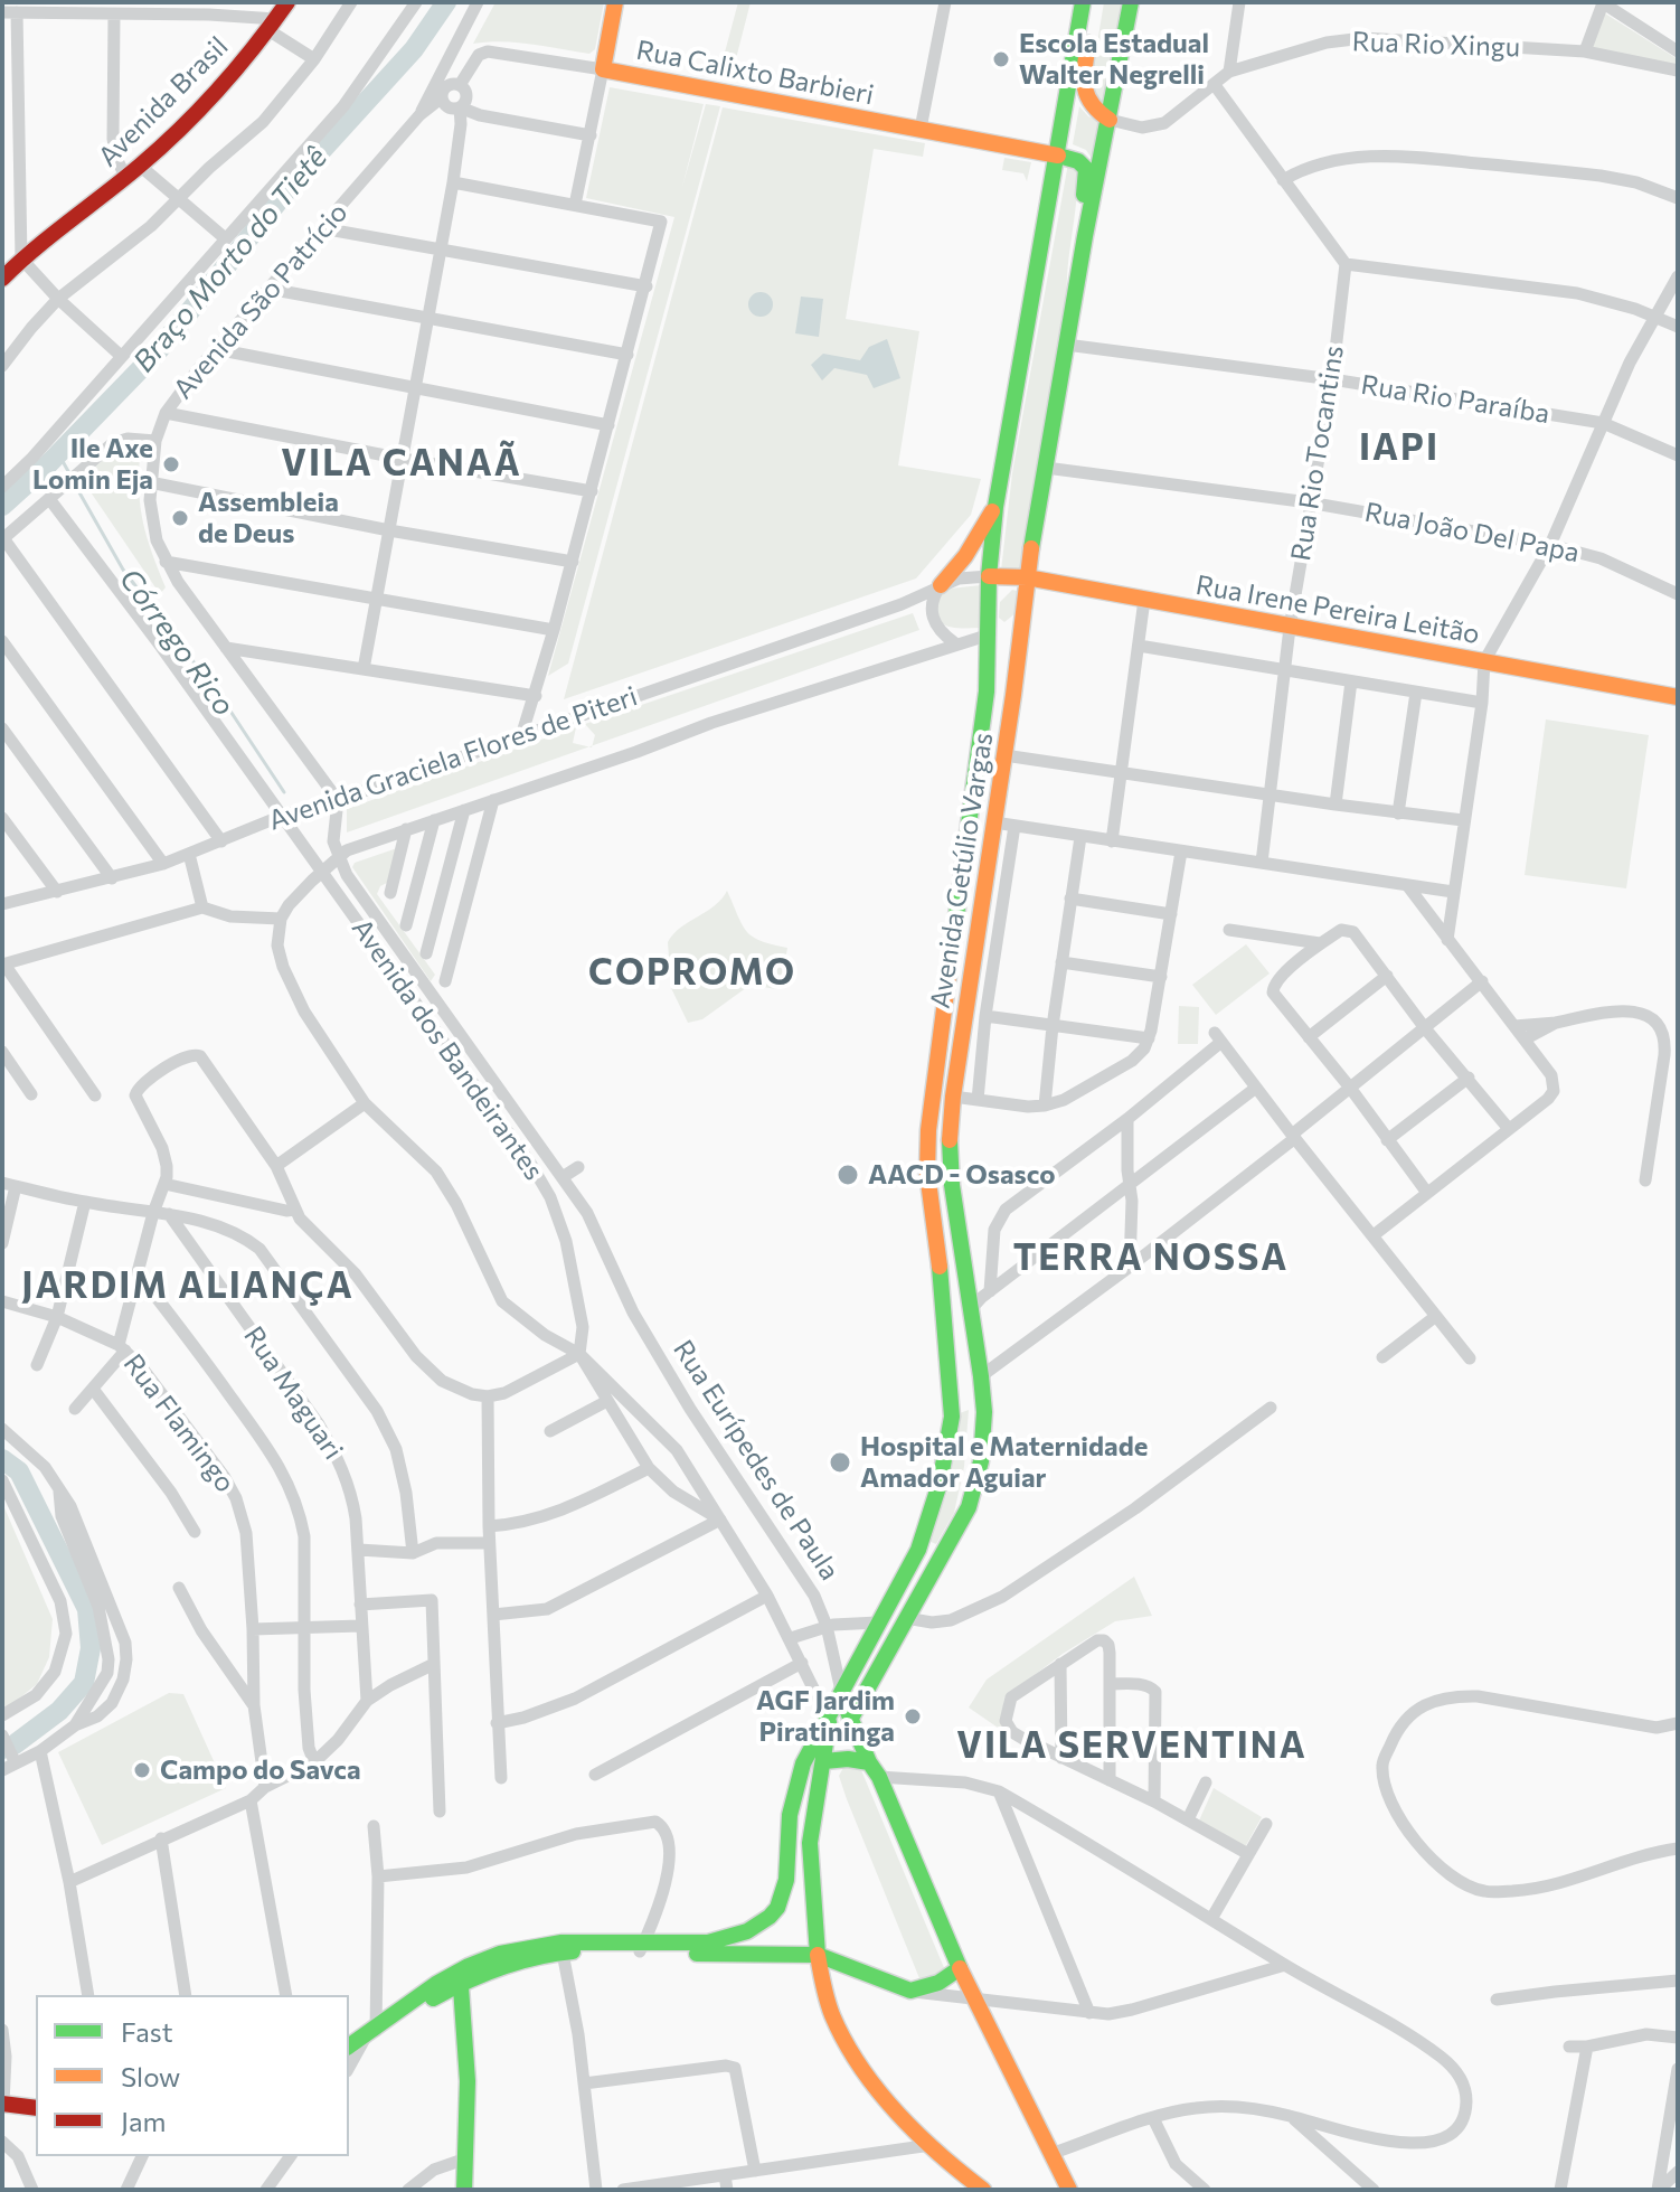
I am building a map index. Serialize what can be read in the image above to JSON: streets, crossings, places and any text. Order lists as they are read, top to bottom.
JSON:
{
  "streets": {
    "main road": [
      "Rua Calixto Barbieri",
      "Avenida Brasil",
      "Rua Irene Pereira Leitão",
      "Avenida Getúlio Vargas",
      "Rua Eurípedes de Paula"
    ],
    "street": [
      "Rua Rio Xingu",
      "Avenida São Patrício",
      "Rua Rio Paraíba",
      "Rua Rio Tocantins",
      "Rua João Del Papa",
      "Avenida Graciela Flores de Piteri",
      "Avenida dos Bandeirantes",
      "Rua Maguari",
      "Rua Flamingo"
    ]
  },
  "crossings": [
    ["Rua Rio Xingu", "Avenida Getúlio Vargas"],
    ["Rua Calixto Barbieri", "Avenida São Patrício"],
    ["Rua Calixto Barbieri", "Avenida Getúlio Vargas"],
    ["Avenida São Patrício", "Avenida Graciela Flores de Piteri"],
    ["Rua Rio Paraíba", "Rua Rio Tocantins"],
    ["Rua Rio Paraíba", "Avenida Getúlio Vargas"],
    ["Rua Rio Tocantins", "Rua João Del Papa"],
    ["Rua Rio Tocantins", "Rua Irene Pereira Leitão"],
    ["Rua João Del Papa", "Avenida Getúlio Vargas"],
    ["Rua Irene Pereira Leitão", "Avenida Graciela Flores de Piteri"],
    ["Rua Irene Pereira Leitão", "Avenida Getúlio Vargas"],
    ["Avenida Graciela Flores de Piteri", "Avenida Getúlio Vargas"],
    ["Avenida Graciela Flores de Piteri", "Avenida dos Bandeirantes"],
    ["Avenida Graciela Flores de Piteri", "Rua Eurípedes de Paula"],
    ["Avenida Getúlio Vargas", "Rua Eurípedes de Paula"]
  ],
  "districts": [
    "IAPI",
    "VILA CANAÃ",
    "COPROMO",
    "TERRA NOSSA",
    "JARDIM ALIANÇA",
    "VILA SERVENTINA"
  ],
  "water": ["Braço Morto do Tietê", "Córrego Rico"],
  "places": [
    "Escola Estadual Walter Negrelli",
    "Ile Axe Lomin Eja",
    "Assembleia de Deus",
    "AACD - Osasco",
    "Hospital e Maternidade Amador Aguiar",
    "AGF Jardim Piratininga",
    "Campo do Savca"
  ],
  "legend": ["Fast", "Slow", "Jam"]
}
